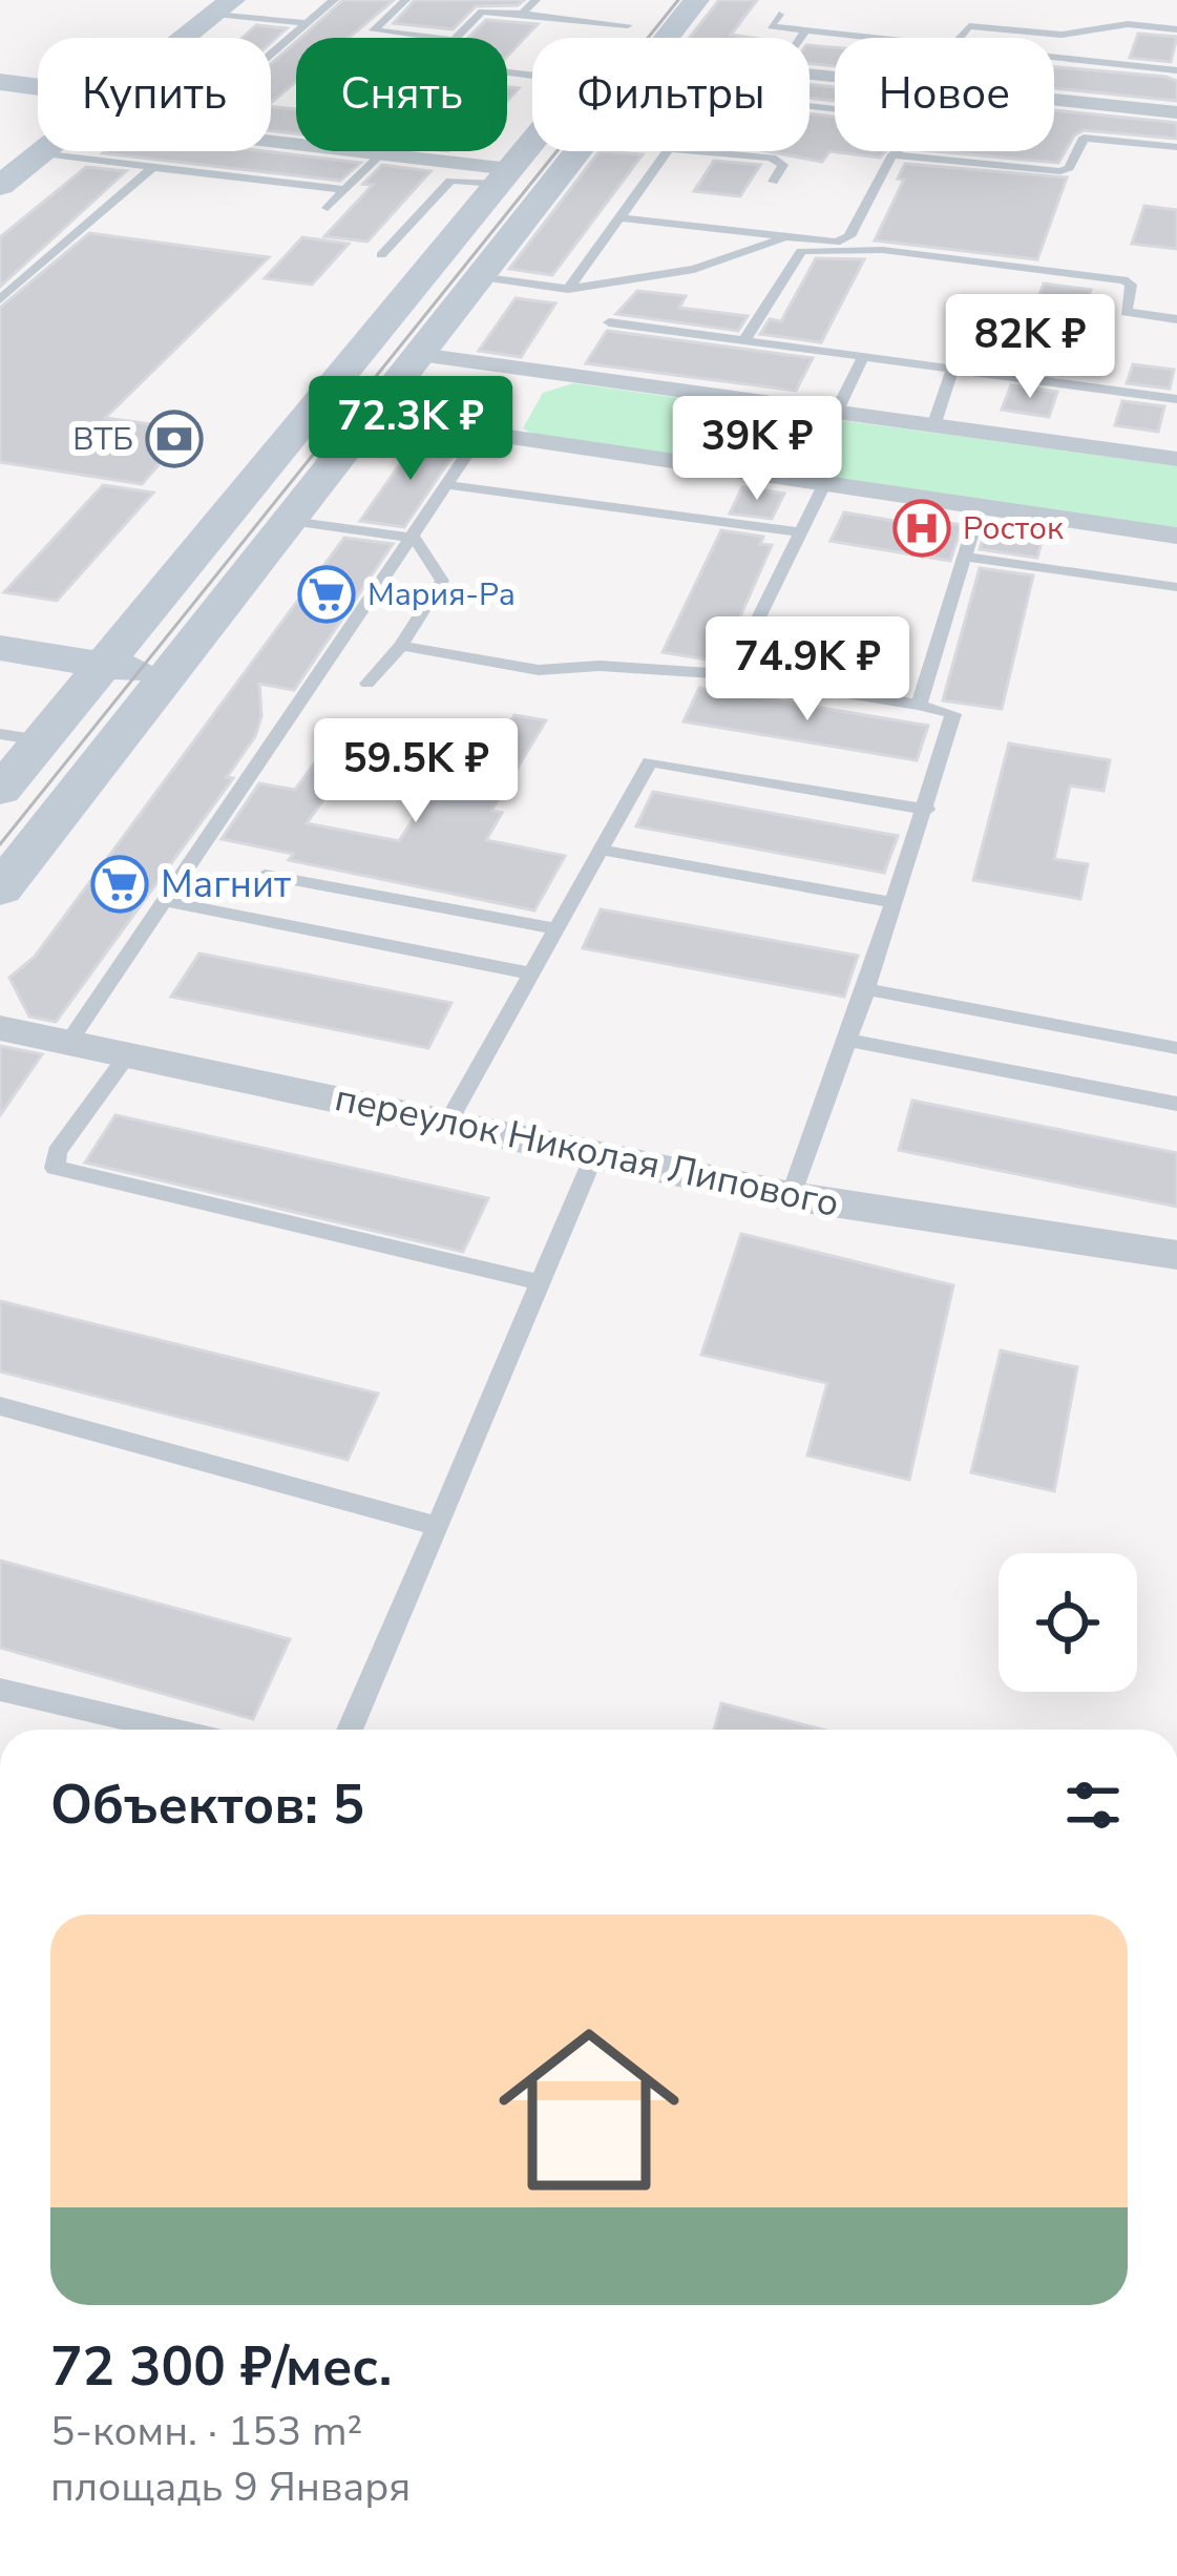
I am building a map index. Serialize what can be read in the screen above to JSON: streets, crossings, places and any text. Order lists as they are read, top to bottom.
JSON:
{
  "streets": {
    "street": ["переулок Николая Липового"]
  },
  "places": {
    "bank": ["ВТБ"],
    "hospital": ["Росток"],
    "supermarket": ["Мария-Ра", "Магнит"]
  },
  "page": {
    "chip": [
      "Купить",
      "Снять",
      "Фильтры",
      "Новое"
    ],
    "price": [
      "82K ₽",
      "72.3K ₽",
      "39K ₽",
      "74.9K ₽",
      "59.5K ₽"
    ],
    "heading": "Объектов: 5",
    "list": [
      {
        "name": "72 300 ₽/мес.",
        "note": "5-комн. · 153 m² · площадь 9 Января"
      }
    ]
  }
}
